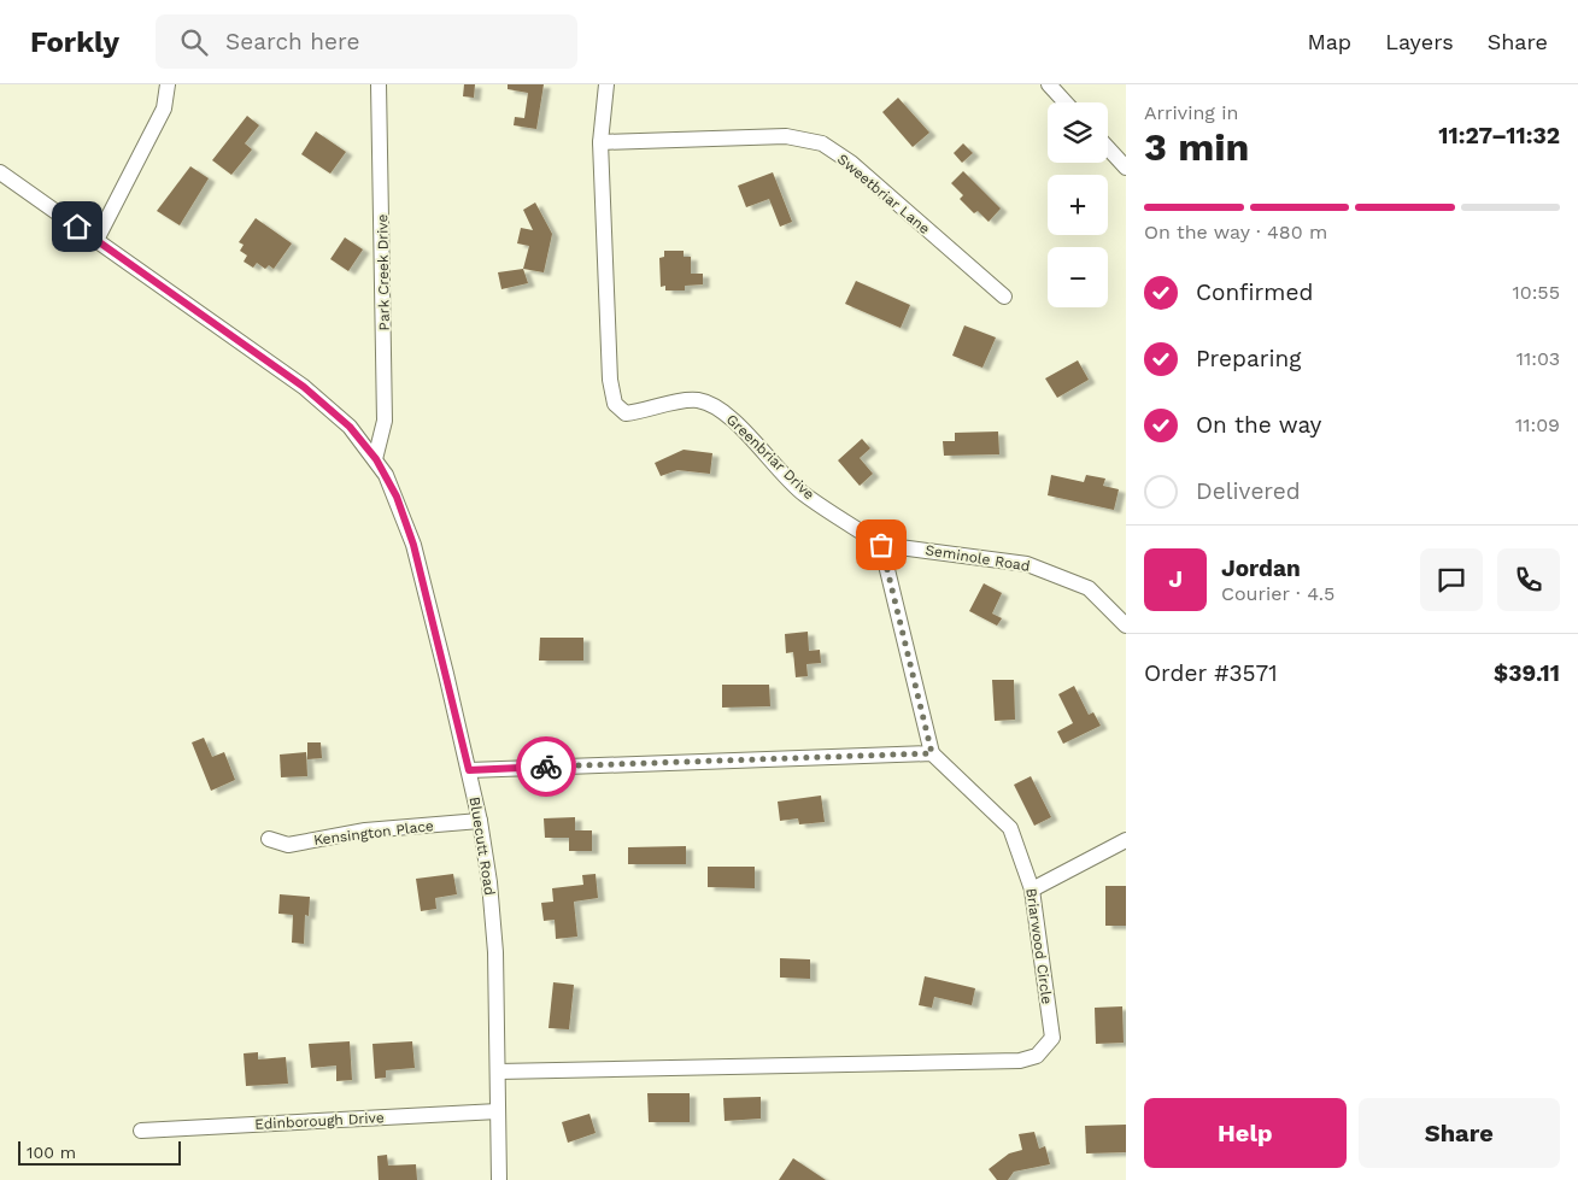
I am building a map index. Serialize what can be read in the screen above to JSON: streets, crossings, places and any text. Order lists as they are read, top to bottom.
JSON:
{
  "streets": {
    "street": [
      "Sweetbriar Lane",
      "Park Creek Drive",
      "Greenbriar Drive",
      "Seminole Road",
      "Kensington Place",
      "Bluecutt Road",
      "Briarwood Circle",
      "Edinborough Drive"
    ]
  },
  "crossings": [
    ["Sweetbriar Lane", "Greenbriar Drive"],
    ["Park Creek Drive", "Bluecutt Road"],
    ["Greenbriar Drive", "Seminole Road"],
    ["Kensington Place", "Bluecutt Road"],
    ["Bluecutt Road", "Briarwood Circle"],
    ["Bluecutt Road", "Edinborough Drive"]
  ],
  "scale_bar": "100 m",
  "page": {
    "header": "Forkly",
    "search": "Search here",
    "nav": ["Map", "Layers", "Share"],
    "heading": ["3 min", "Arriving in", "11:27–11:32"],
    "panel": [
      "Jordan",
      "Courier · 4.5",
      "Order #3571",
      "$39.11"
    ],
    "map_buttons": ["+", "−"],
    "bar": "On the way · 480 m",
    "list": [
      ["Confirmed", "10:55"],
      ["Preparing", "11:03"],
      ["On the way", "11:09"],
      "Delivered"
    ],
    "round": "J",
    "buttons": ["Help", "Share"],
    "scale": "100 m"
  }
}
